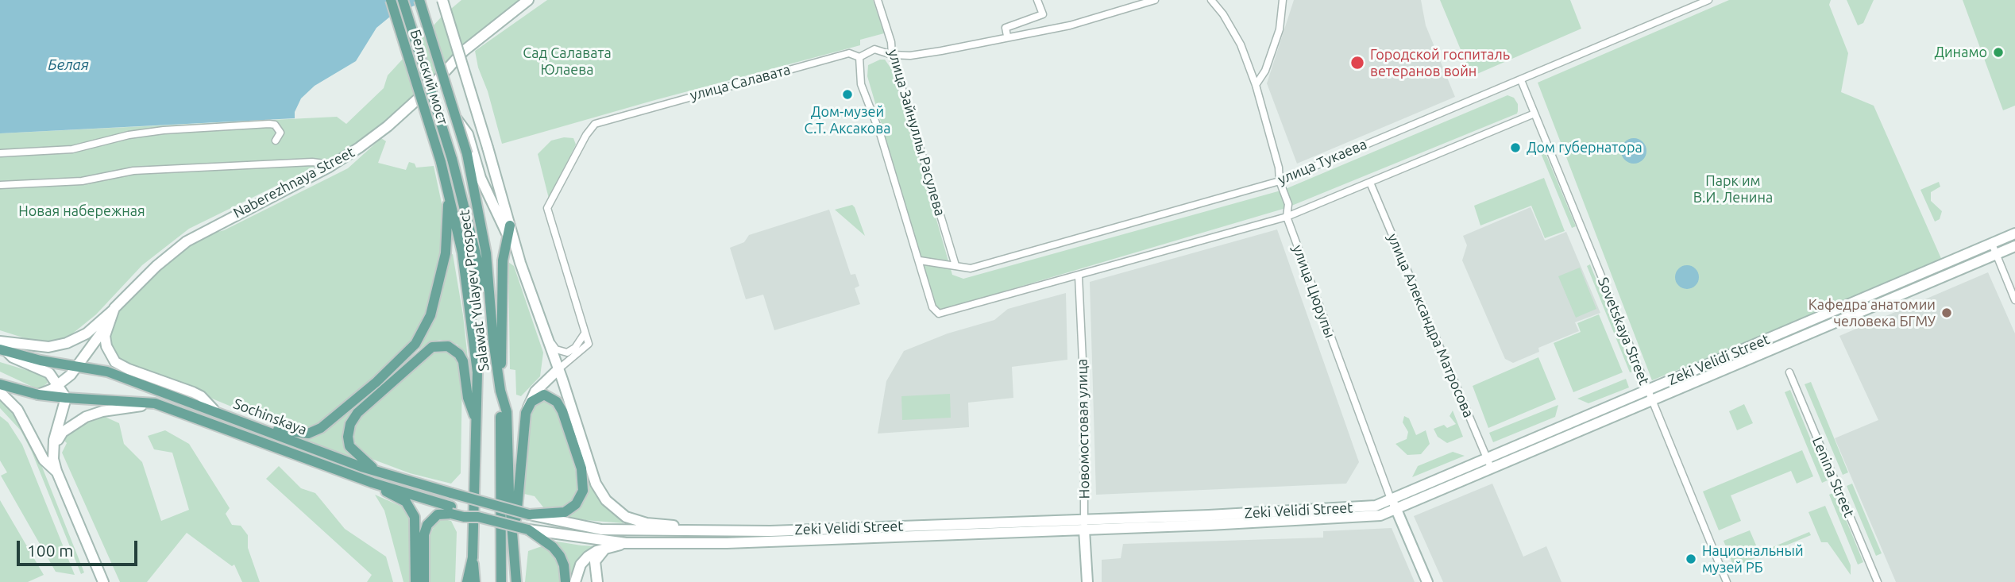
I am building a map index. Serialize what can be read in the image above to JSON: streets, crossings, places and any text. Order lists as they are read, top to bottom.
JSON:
{
  "streets": {
    "main road": [
      "Бельский мост",
      "Naberezhnaya Street",
      "Salawat Yulayev Prospect",
      "улица Цюрупы",
      "Zeki Velidi Street",
      "Sochinskaya",
      "Новомостовая улица"
    ],
    "street": [
      "улица Салавата",
      "улица Зайнуллы Расулева",
      "улица Тукаева",
      "улица Александра Матросова",
      "Sovetskaya Street",
      "Lenina Street"
    ]
  },
  "crossings": [
    ["Бельский мост", "Salawat Yulayev Prospect"],
    ["улица Салавата", "улица Зайнуллы Расулева"],
    ["улица Зайнуллы Расулева", "улица Тукаева"],
    ["улица Тукаева", "улица Цюрупы"],
    ["улица Тукаева", "Sovetskaya Street"],
    ["улица Цюрупы", "Zeki Velidi Street"],
    ["улица Александра Матросова", "Zeki Velidi Street"],
    ["Sovetskaya Street", "Zeki Velidi Street"],
    ["Zeki Velidi Street", "Sochinskaya"],
    ["Zeki Velidi Street", "Новомостовая улица"]
  ],
  "water": ["Белая"],
  "parks": ["Сад Салавата Юлаева", "Парк им В.И. Ленина", "Новая набережная"],
  "places": [
    "Динамо",
    "Городской госпиталь ветеранов войн",
    "Дом-музей С.Т. Аксакова",
    "Дом губернатора",
    "Кафедра анатомии человека БГМУ",
    "Национальный музей РБ"
  ],
  "scale_bar": "100 m"
}
